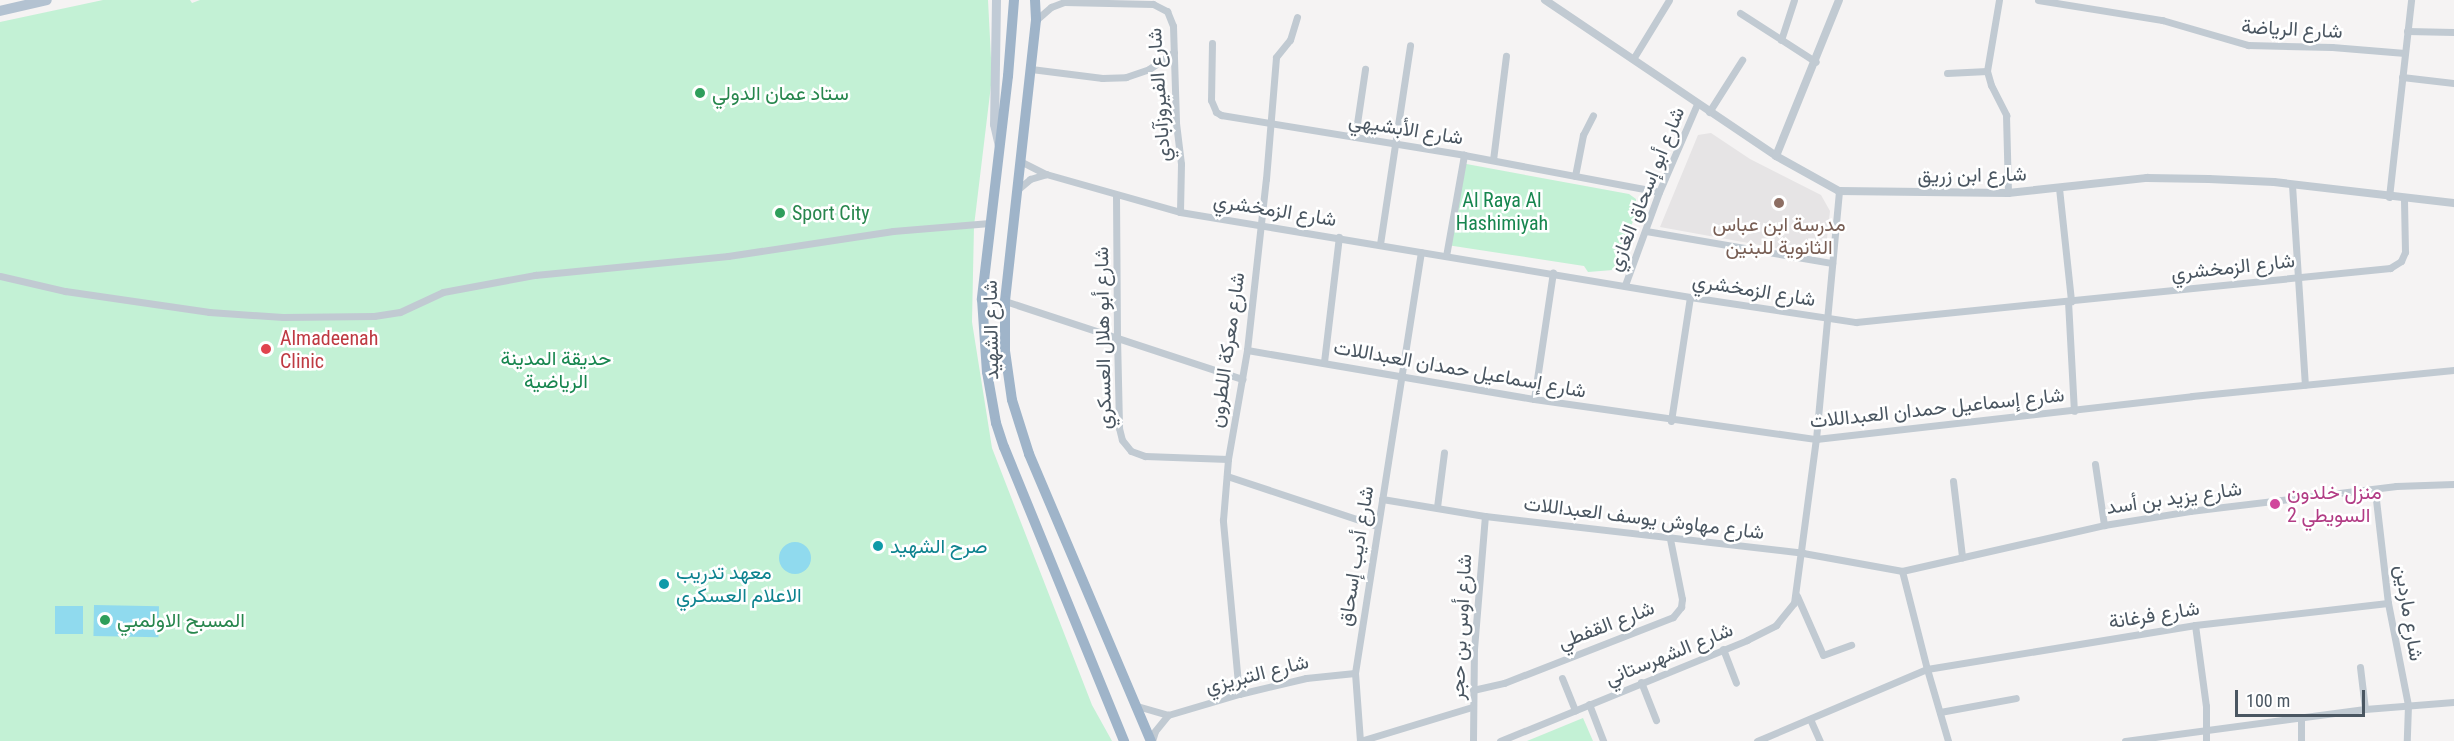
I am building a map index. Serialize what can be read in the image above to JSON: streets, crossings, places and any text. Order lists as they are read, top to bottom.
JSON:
{
  "streets": {
    "highway": ["شارع الشهيد"],
    "street": [
      "شارع الرياضة",
      "شارع الفيروزآبادي",
      "شارع الأبشيهي",
      "شارع ابن زريق",
      "شارع أبو إسحاق الغازي",
      "شارع الزمخشري",
      "شارع أبو هلال العسكري",
      "شارع معركة اللطرون",
      "شارع إسماعيل حمدان العبداللات",
      "شارع يزيد بن أسد",
      "شارع مهاوش يوسف العبداللات",
      "شارع أديب إسحاق",
      "شارع ماردين",
      "شارع فرغانة",
      "شارع القفطي",
      "شارع أوس بن حجر",
      "شارع الشهرستاني",
      "شارع التبريزي"
    ]
  },
  "crossings": [
    ["شارع الفيروزآبادي", "شارع الزمخشري"],
    ["شارع الفيروزآبادي", "شارع الشهيد"],
    ["شارع الأبشيهي", "شارع أبو إسحاق الغازي"],
    ["شارع الأبشيهي", "شارع معركة اللطرون"],
    ["شارع ابن زريق", "شارع أبو إسحاق الغازي"],
    ["شارع ابن زريق", "شارع الزمخشري"],
    ["شارع ابن زريق", "شارع الشهرستاني"],
    ["شارع أبو إسحاق الغازي", "شارع الزمخشري"],
    ["شارع الزمخشري", "شارع الشهيد"],
    ["شارع الزمخشري", "شارع أبو هلال العسكري"],
    ["شارع الزمخشري", "شارع معركة اللطرون"],
    ["شارع الزمخشري", "شارع أديب إسحاق"],
    ["شارع الزمخشري", "شارع الشهرستاني"],
    ["شارع أبو هلال العسكري", "شارع معركة اللطرون"],
    ["شارع معركة اللطرون", "شارع إسماعيل حمدان العبداللات"],
    ["شارع معركة اللطرون", "شارع التبريزي"],
    ["شارع إسماعيل حمدان العبداللات", "شارع أديب إسحاق"],
    ["شارع إسماعيل حمدان العبداللات", "شارع الشهرستاني"],
    ["شارع يزيد بن أسد", "شارع مهاوش يوسف العبداللات"],
    ["شارع يزيد بن أسد", "شارع ماردين"],
    ["شارع مهاوش يوسف العبداللات", "شارع أديب إسحاق"],
    ["شارع مهاوش يوسف العبداللات", "شارع القفطي"],
    ["شارع مهاوش يوسف العبداللات", "شارع أوس بن حجر"],
    ["شارع مهاوش يوسف العبداللات", "شارع الشهرستاني"],
    ["شارع أديب إسحاق", "شارع التبريزي"],
    ["شارع ماردين", "شارع فرغانة"],
    ["شارع القفطي", "شارع أوس بن حجر"]
  ],
  "parks": ["Al Raya Al Hashimiyah", "حديقة المدينة الرياضية"],
  "places": [
    "ستاد عمان الدولي",
    "مدرسة ابن عباس الثانوية للبنين",
    "Sport City",
    "Almadeenah Clinic",
    "منزل خلدون السويطي 2",
    "صرح الشهيد",
    "معهد تدريب الاعلام العسكري",
    "المسبح الاولمبي"
  ],
  "scale_bar": "100 m"
}
